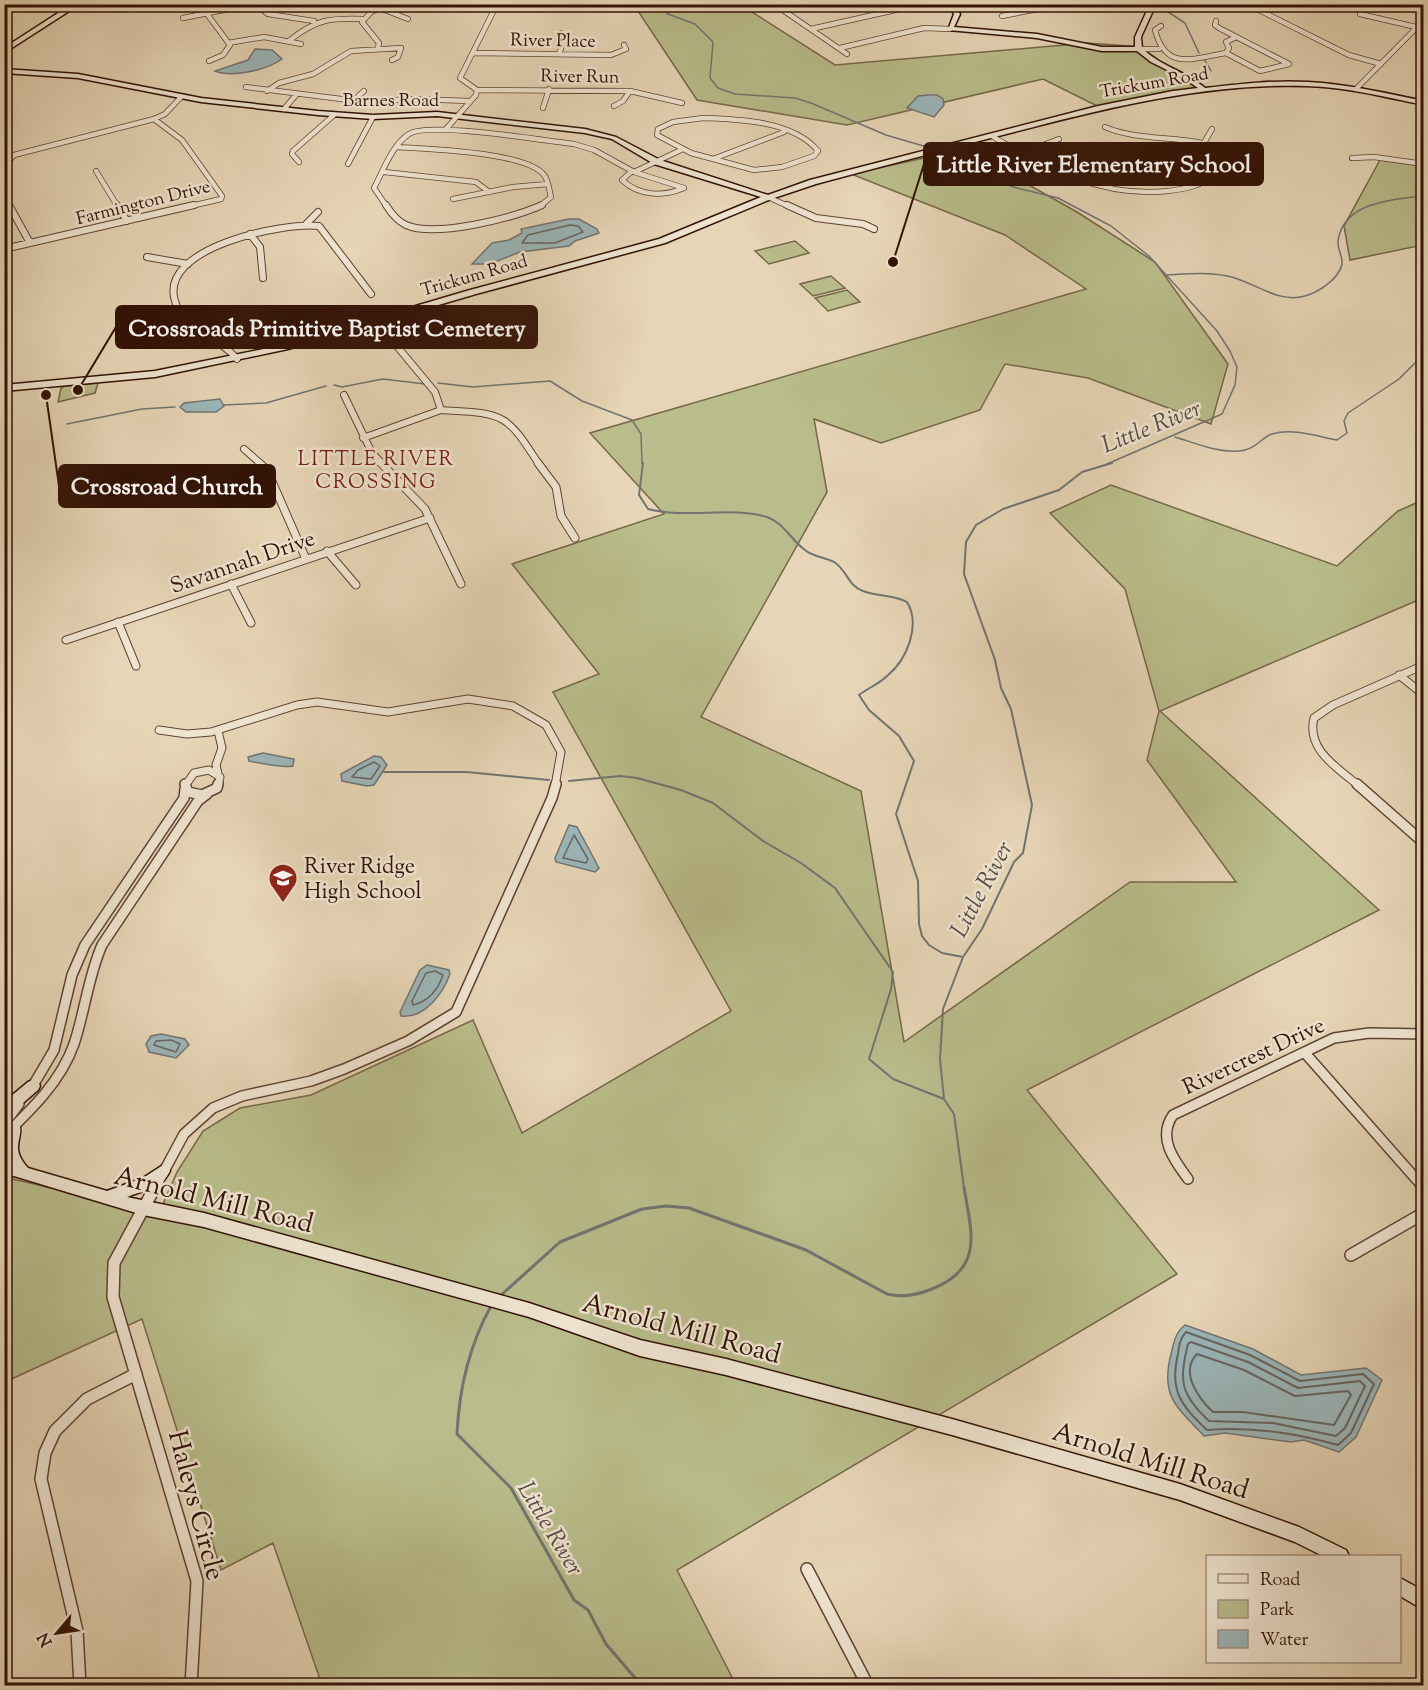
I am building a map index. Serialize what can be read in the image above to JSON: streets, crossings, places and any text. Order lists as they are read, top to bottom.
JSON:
{
  "streets": {
    "street": [
      "River Place",
      "River Run",
      "Trickum Road",
      "Barnes Road",
      "Farmington Drive",
      "Savannah Drive",
      "Rivercrest Drive",
      "Arnold Mill Road",
      "Haleys Circle"
    ]
  },
  "crossings": [
    ["Trickum Road", "Barnes Road"],
    ["Arnold Mill Road", "Haleys Circle"]
  ],
  "districts": ["LITTLE RIVER CROSSING"],
  "water": ["Little River"],
  "places": {
    "other": ["Little River Elementary School", "Crossroads Primitive Baptist Cemetery", "Crossroad Church"],
    "school or university": ["River Ridge High School"]
  },
  "legend": ["Road", "Park", "Water"],
  "north": "bottom left"
}
